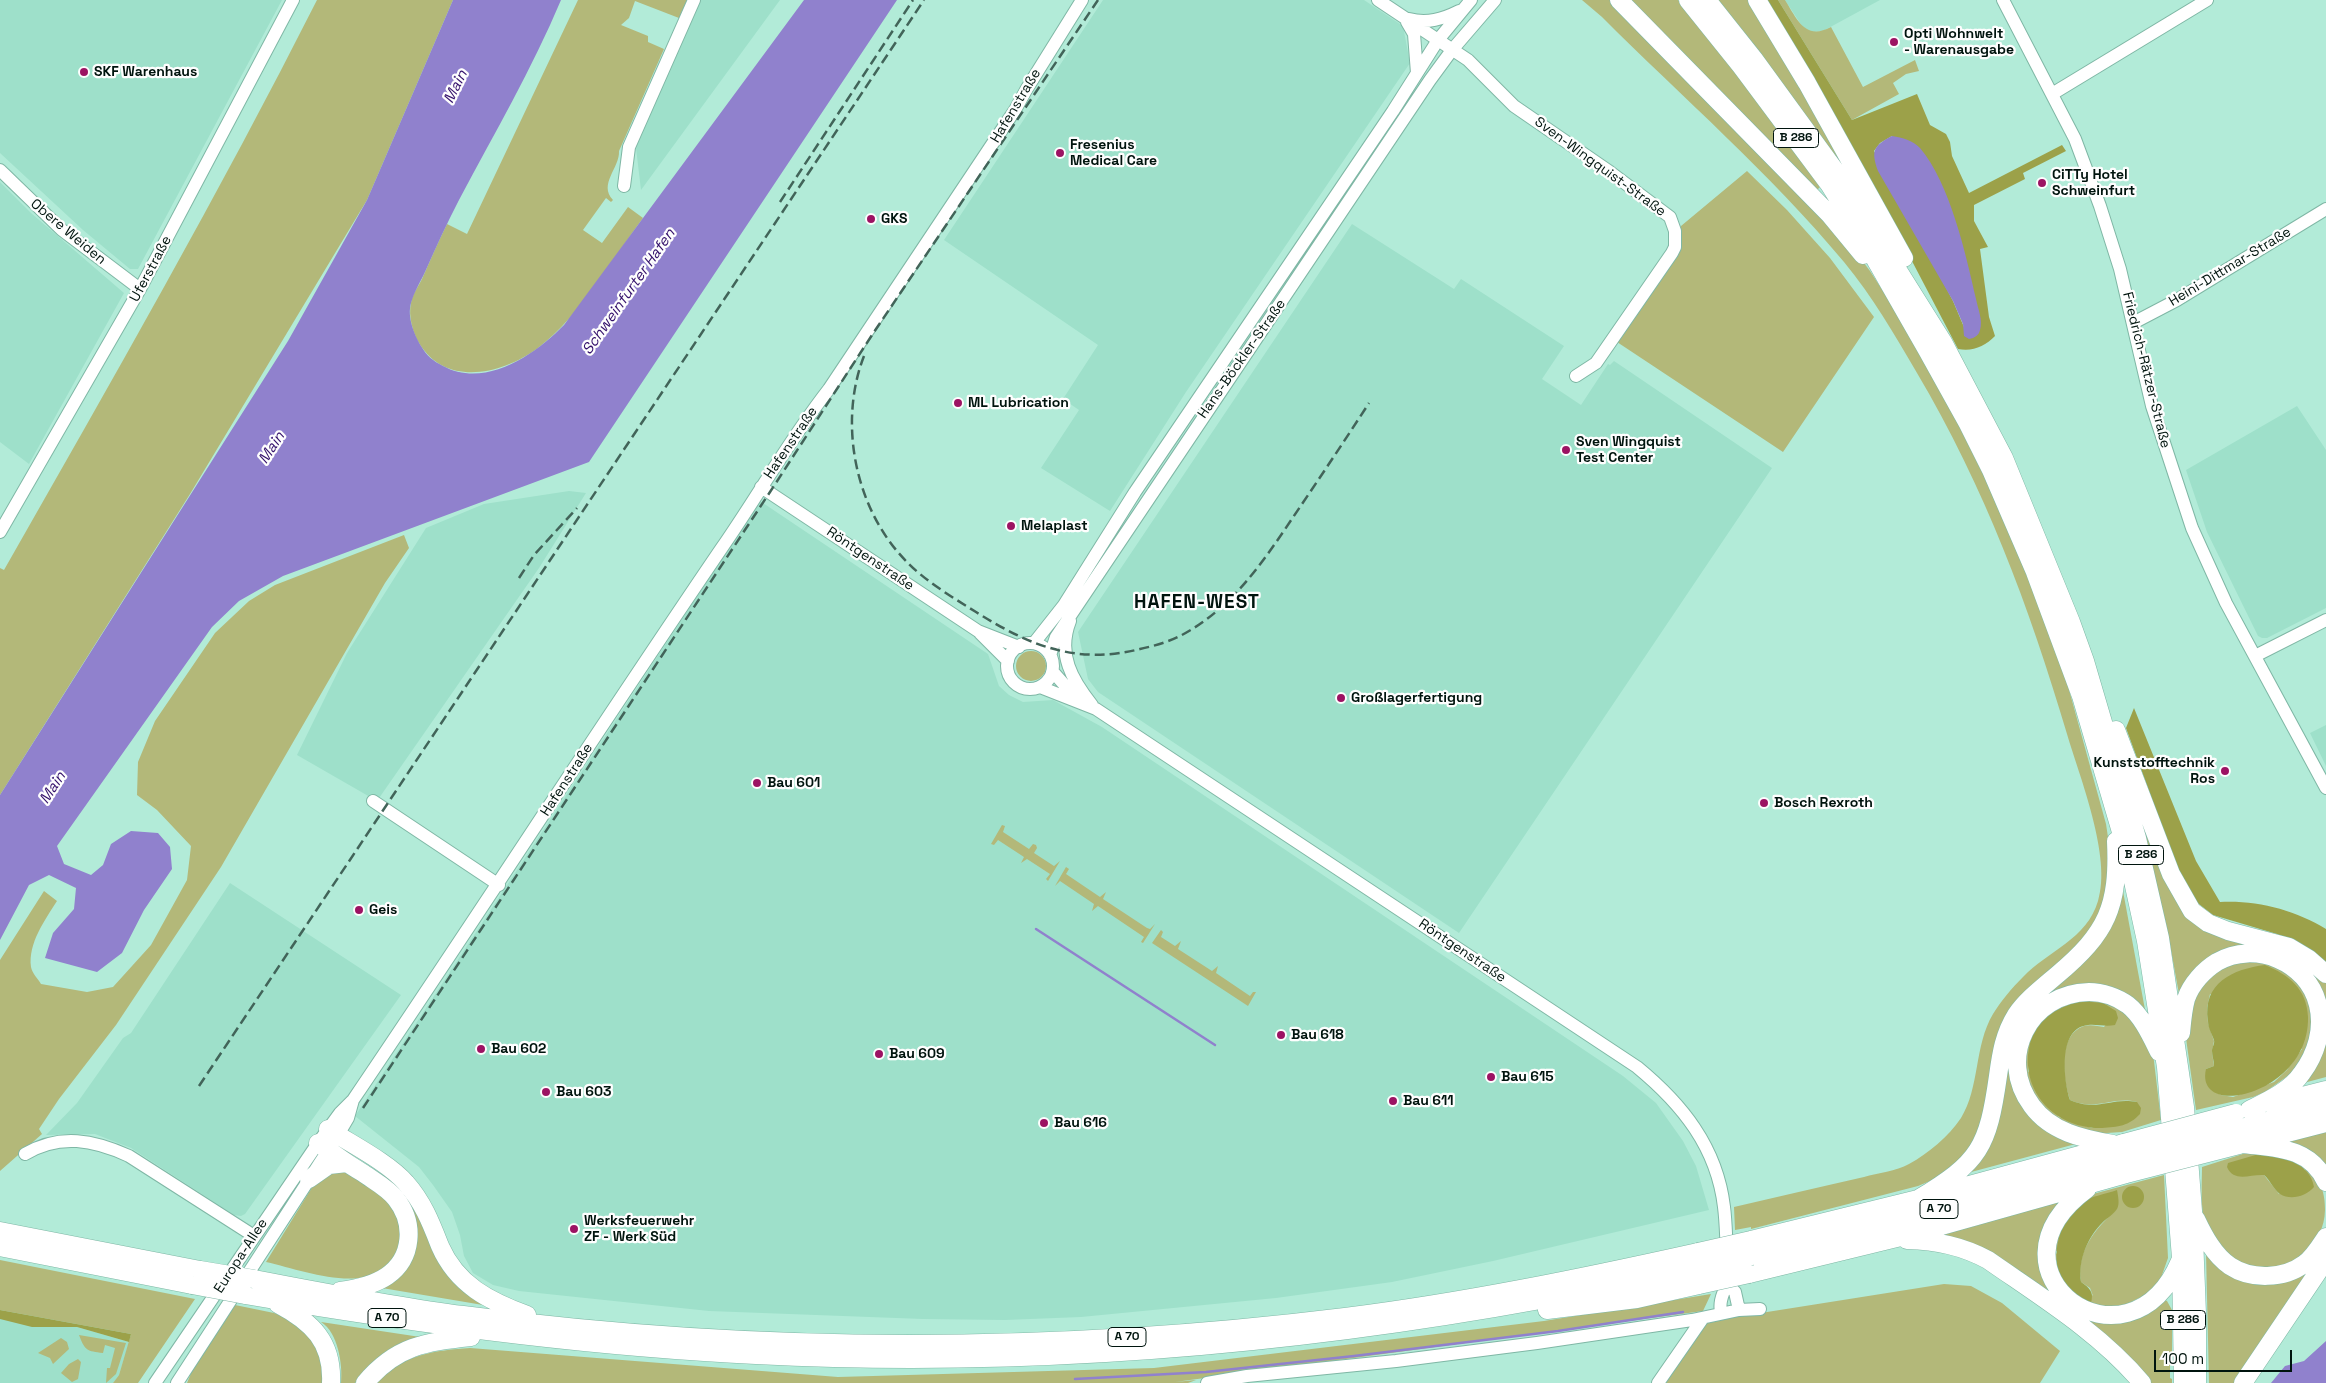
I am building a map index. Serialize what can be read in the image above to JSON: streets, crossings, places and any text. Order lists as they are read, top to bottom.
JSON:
{
  "streets": {
    "highway": ["B 286", "A 70"],
    "street": [
      "Hafenstraße",
      "Sven-Wingquist-Straße",
      "Obere Weiden",
      "Heini-Dittmar-Straße",
      "Uferstraße",
      "Hans-Böckler-Straße",
      "Friedrich-Rätzer-Straße",
      "Röntgenstraße",
      "Europa-Allee"
    ]
  },
  "crossings": [
    ["Hafenstraße", "Röntgenstraße"],
    ["Hafenstraße", "Europa-Allee"],
    ["Sven-Wingquist-Straße", "Hans-Böckler-Straße"],
    ["Obere Weiden", "Uferstraße"],
    ["Heini-Dittmar-Straße", "Friedrich-Rätzer-Straße"],
    ["Hans-Böckler-Straße", "Röntgenstraße"]
  ],
  "districts": ["HAFEN-WEST"],
  "water": ["Main", "Schweinfurter Hafen"],
  "places": [
    "Opti Wohnwelt - Warenausgabe",
    "SKF Warenhaus",
    "Fresenius Medical Care",
    "CiTTy Hotel Schweinfurt",
    "GKS",
    "ML Lubrication",
    "Sven Wingquist Test Center",
    "Melaplast",
    "Großlagerfertigung",
    "Kunststofftechnik Ros",
    "Bau 601",
    "Bosch Rexroth",
    "Geis",
    "Bau 618",
    "Bau 602",
    "Bau 609",
    "Bau 615",
    "Bau 603",
    "Bau 611",
    "Bau 616",
    "Werksfeuerwehr ZF - Werk Süd"
  ],
  "scale_bar": "100 m"
}
